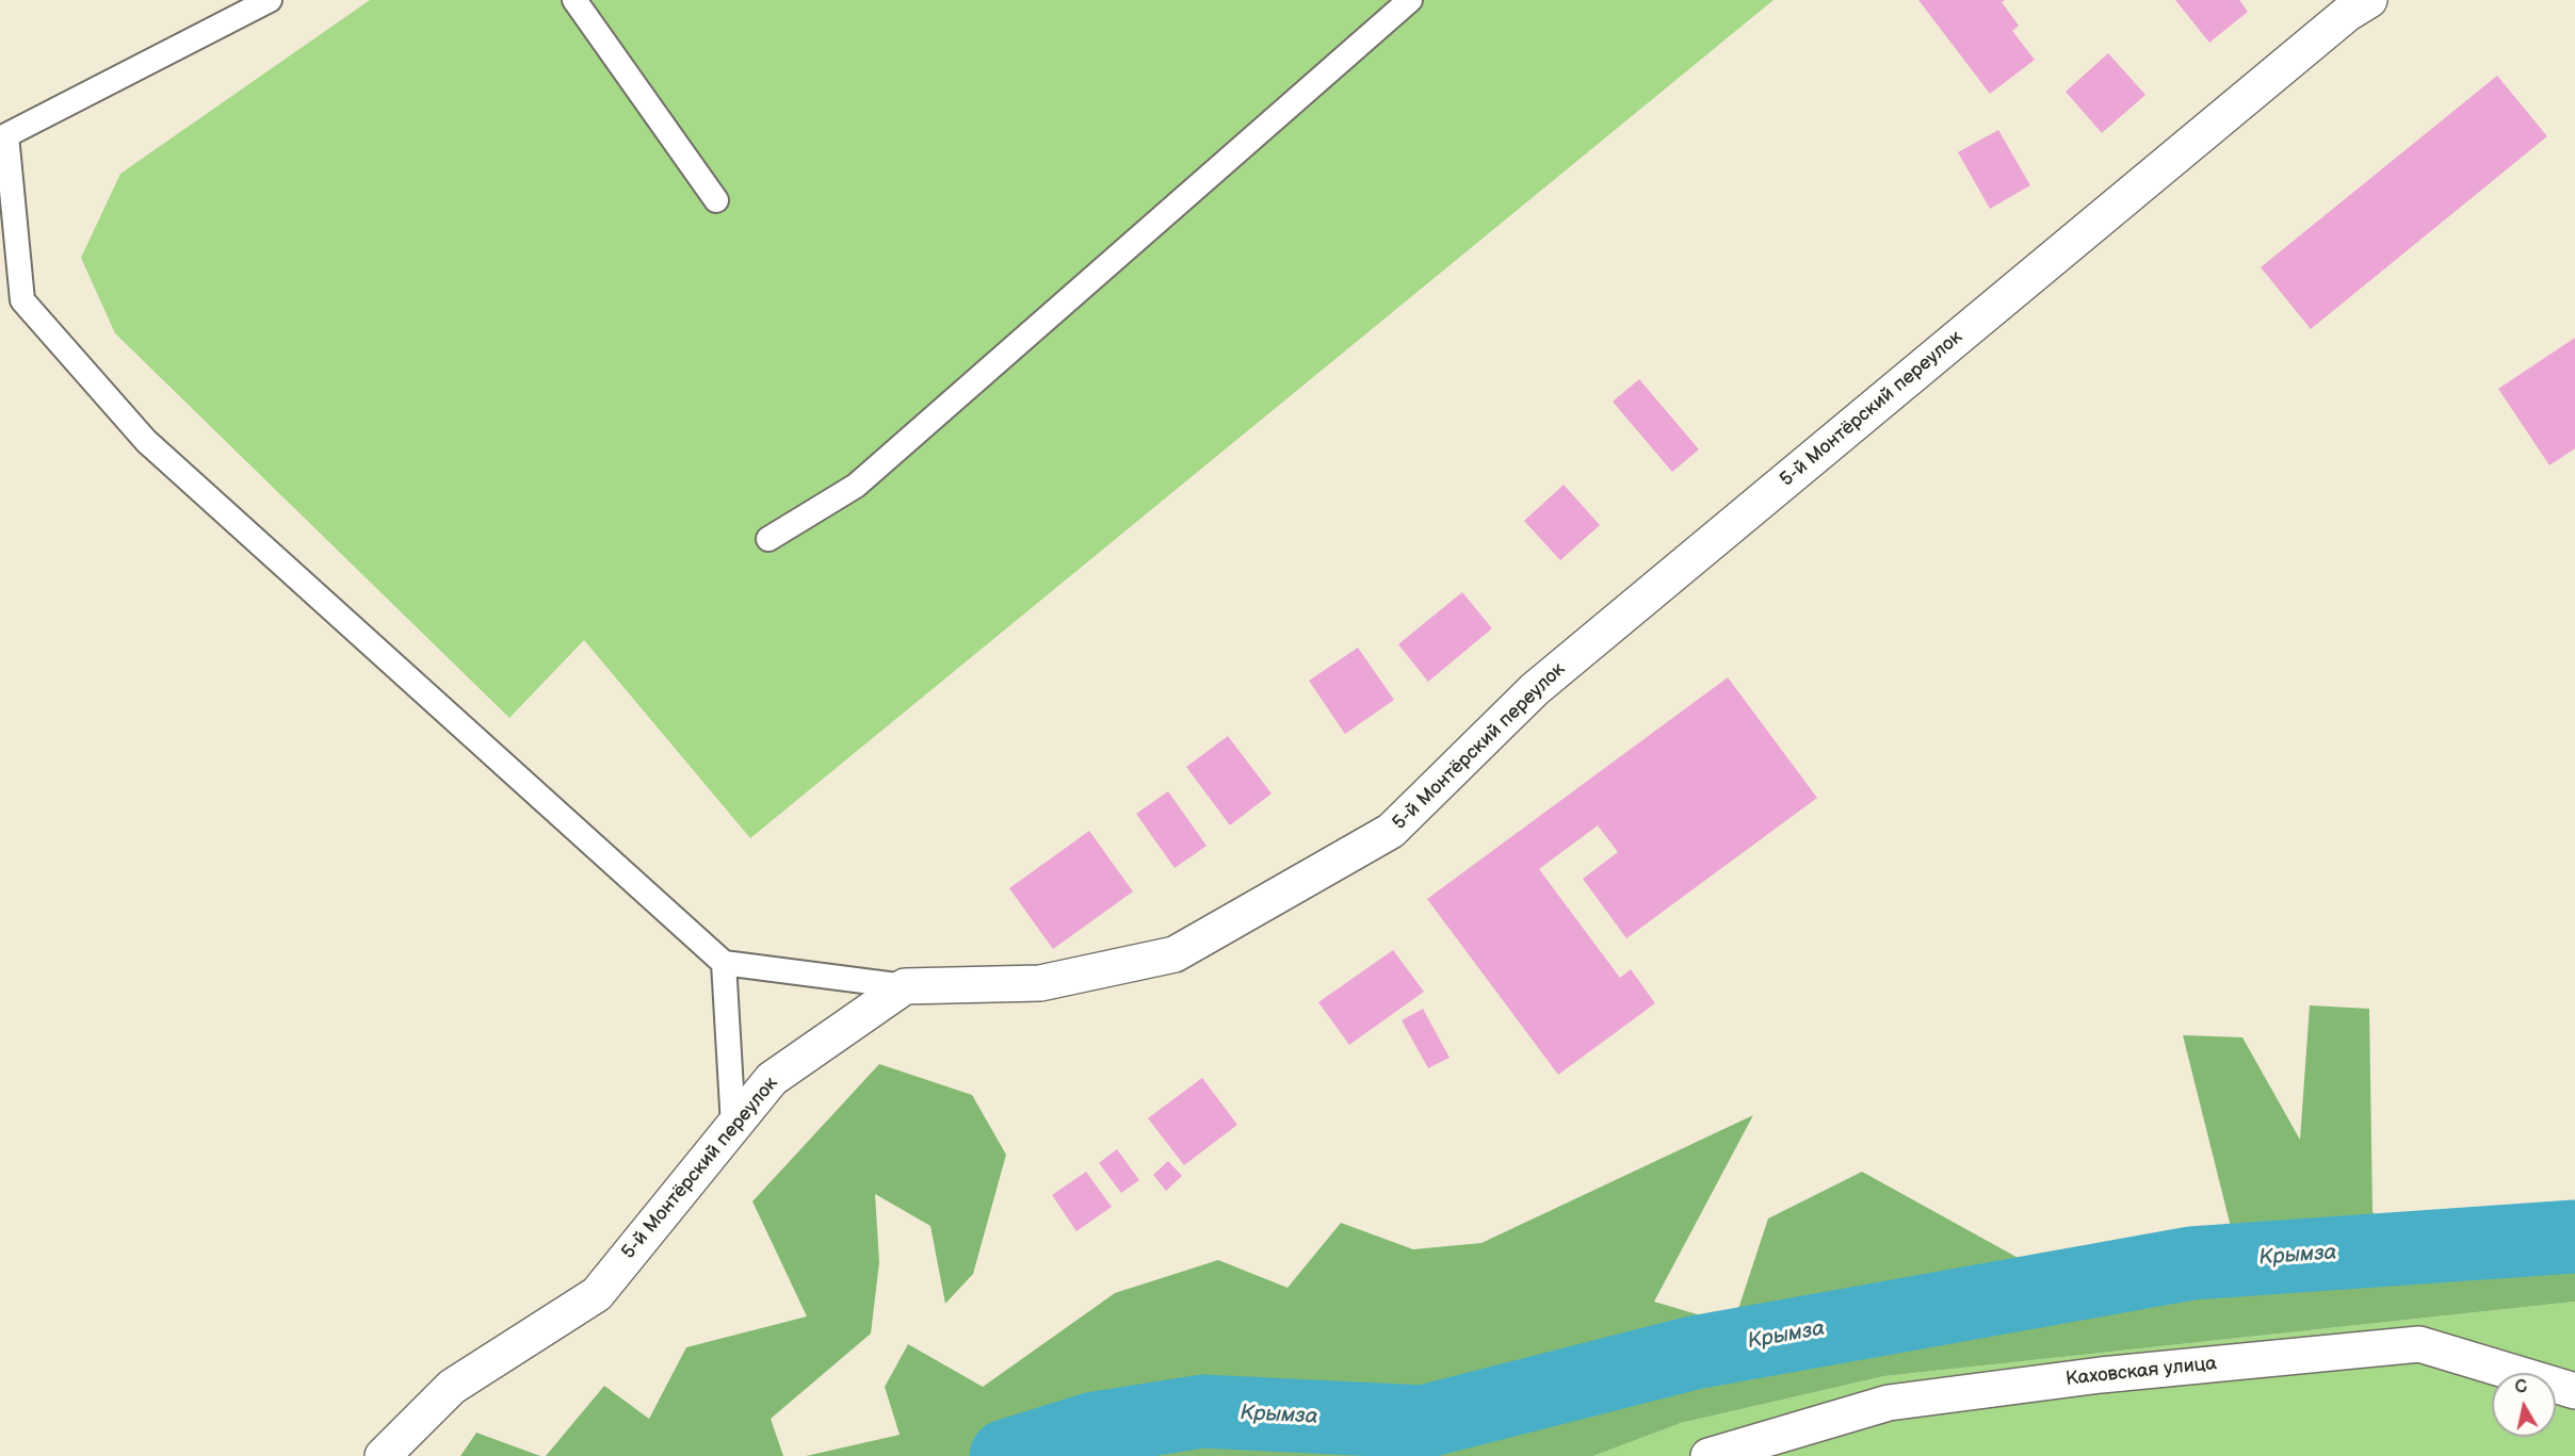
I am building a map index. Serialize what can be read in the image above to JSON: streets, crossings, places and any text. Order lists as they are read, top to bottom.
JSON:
{
  "streets": {
    "street": ["5-й Монтёрский переулок", "Каховская улица"]
  },
  "water": ["Крымза"],
  "north": "top"
}
